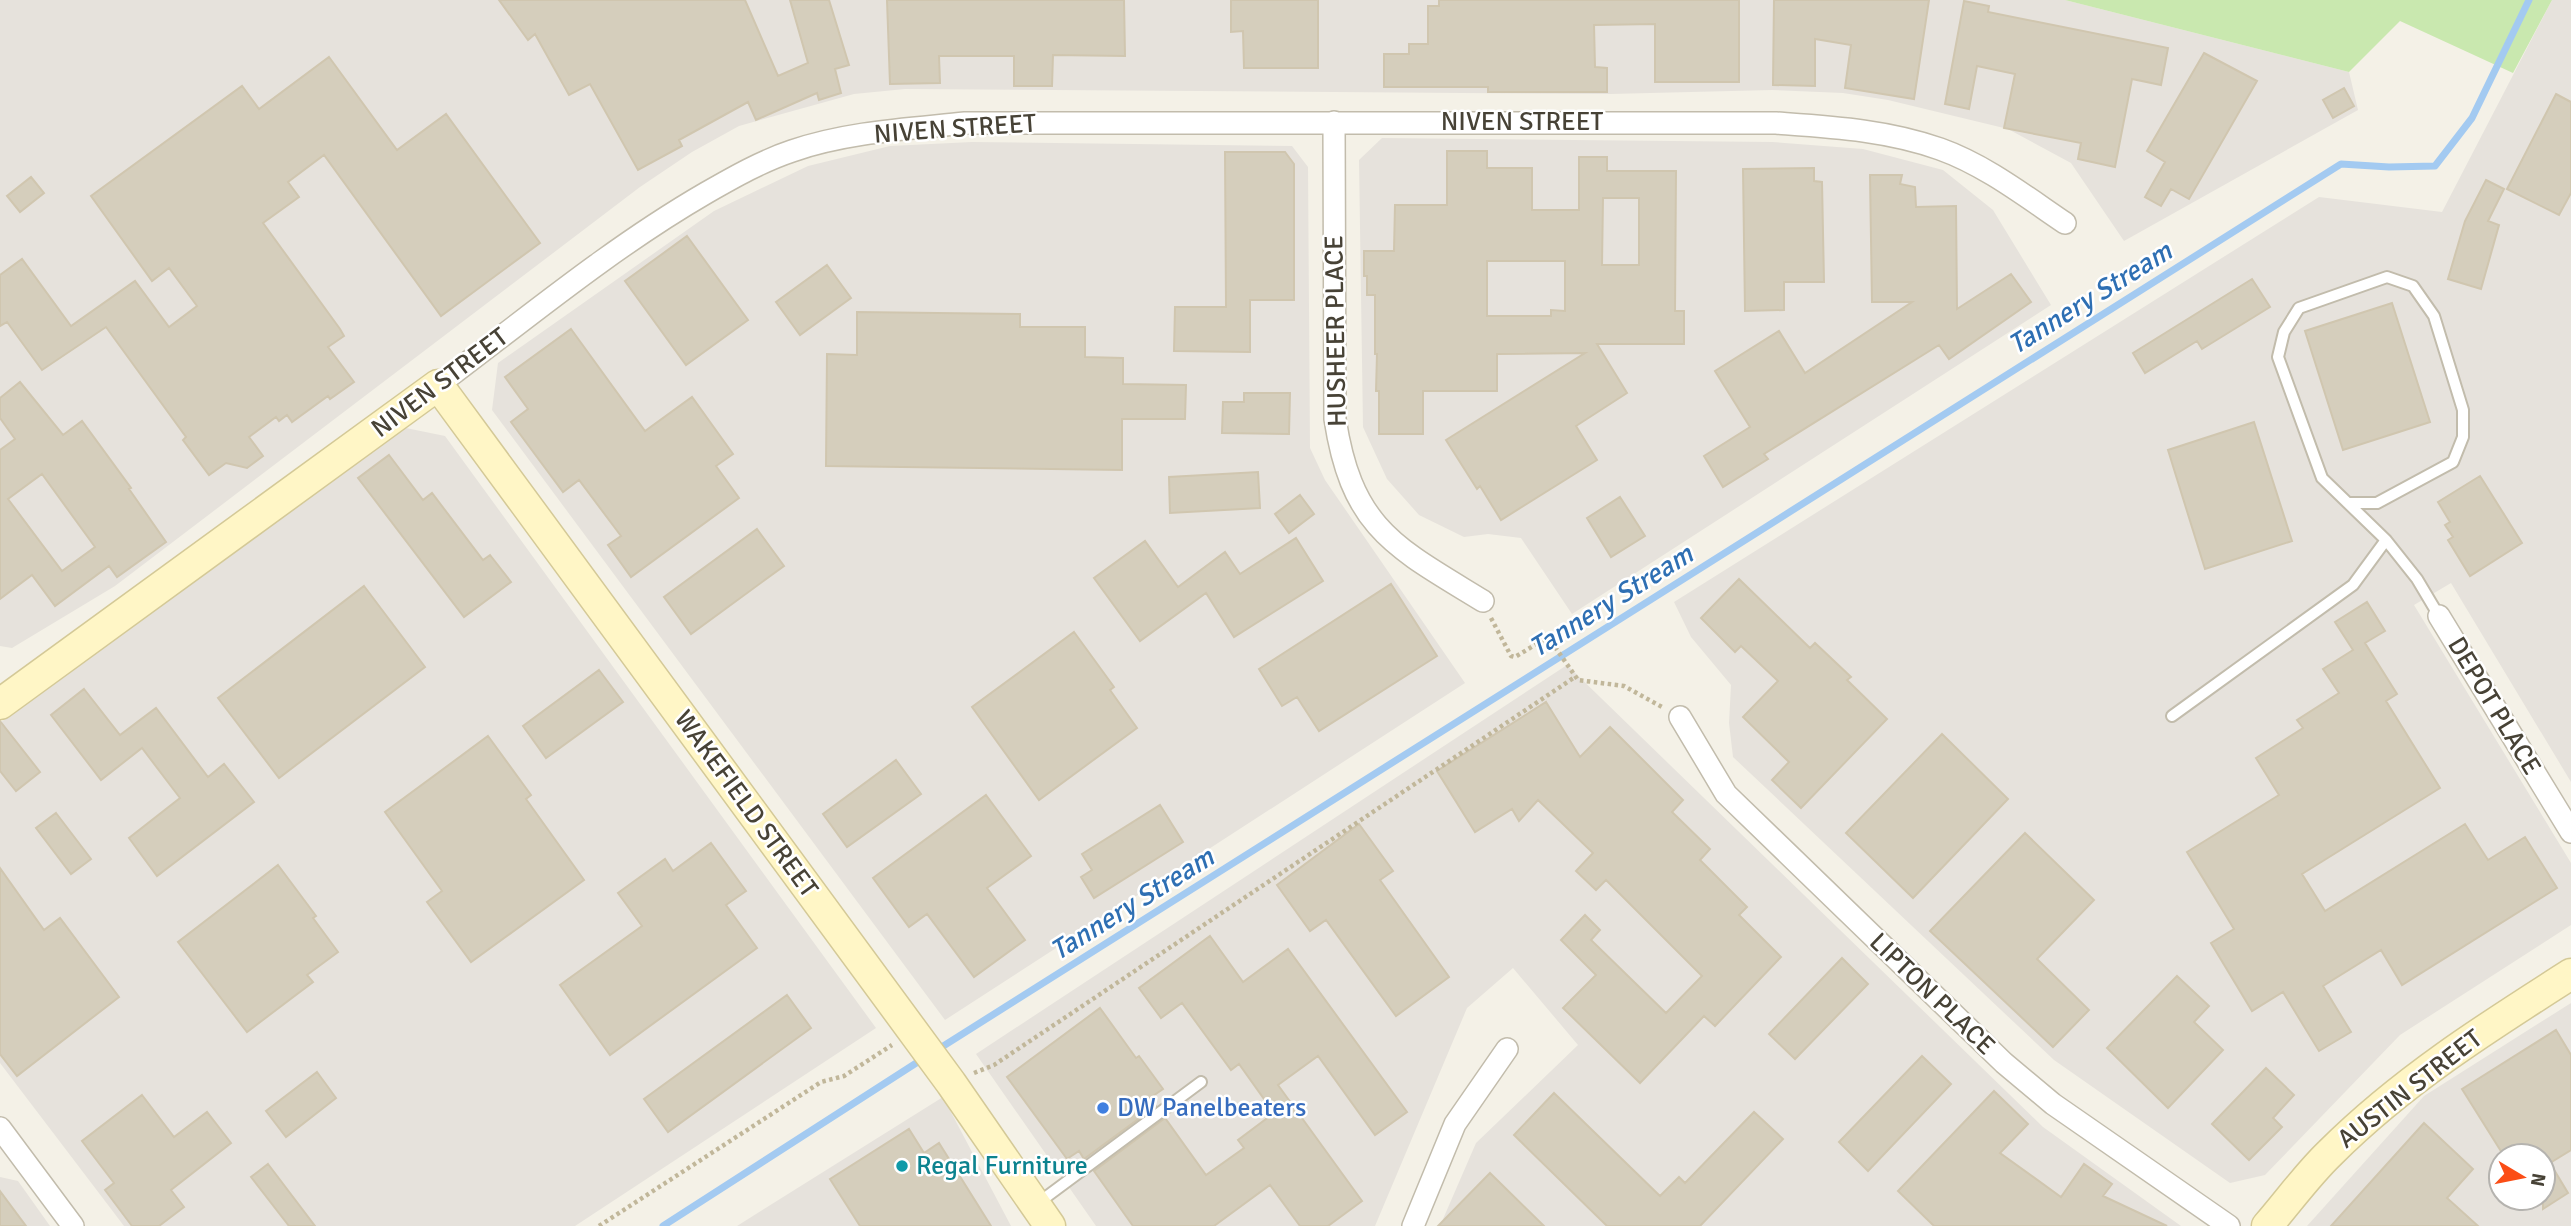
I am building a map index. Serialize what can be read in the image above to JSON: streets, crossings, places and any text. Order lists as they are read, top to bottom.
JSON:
{
  "streets": {
    "street": [
      "NIVEN STREET",
      "HUSHEER PLACE",
      "DEPOT PLACE",
      "WAKEFIELD STREET",
      "LIPTON PLACE",
      "AUSTIN STREET"
    ]
  },
  "crossings": [
    ["NIVEN STREET", "HUSHEER PLACE"],
    ["NIVEN STREET", "WAKEFIELD STREET"]
  ],
  "water": ["Tannery Stream"],
  "places": ["DW Panelbeaters", "Regal Furniture"],
  "north": "right"
}
